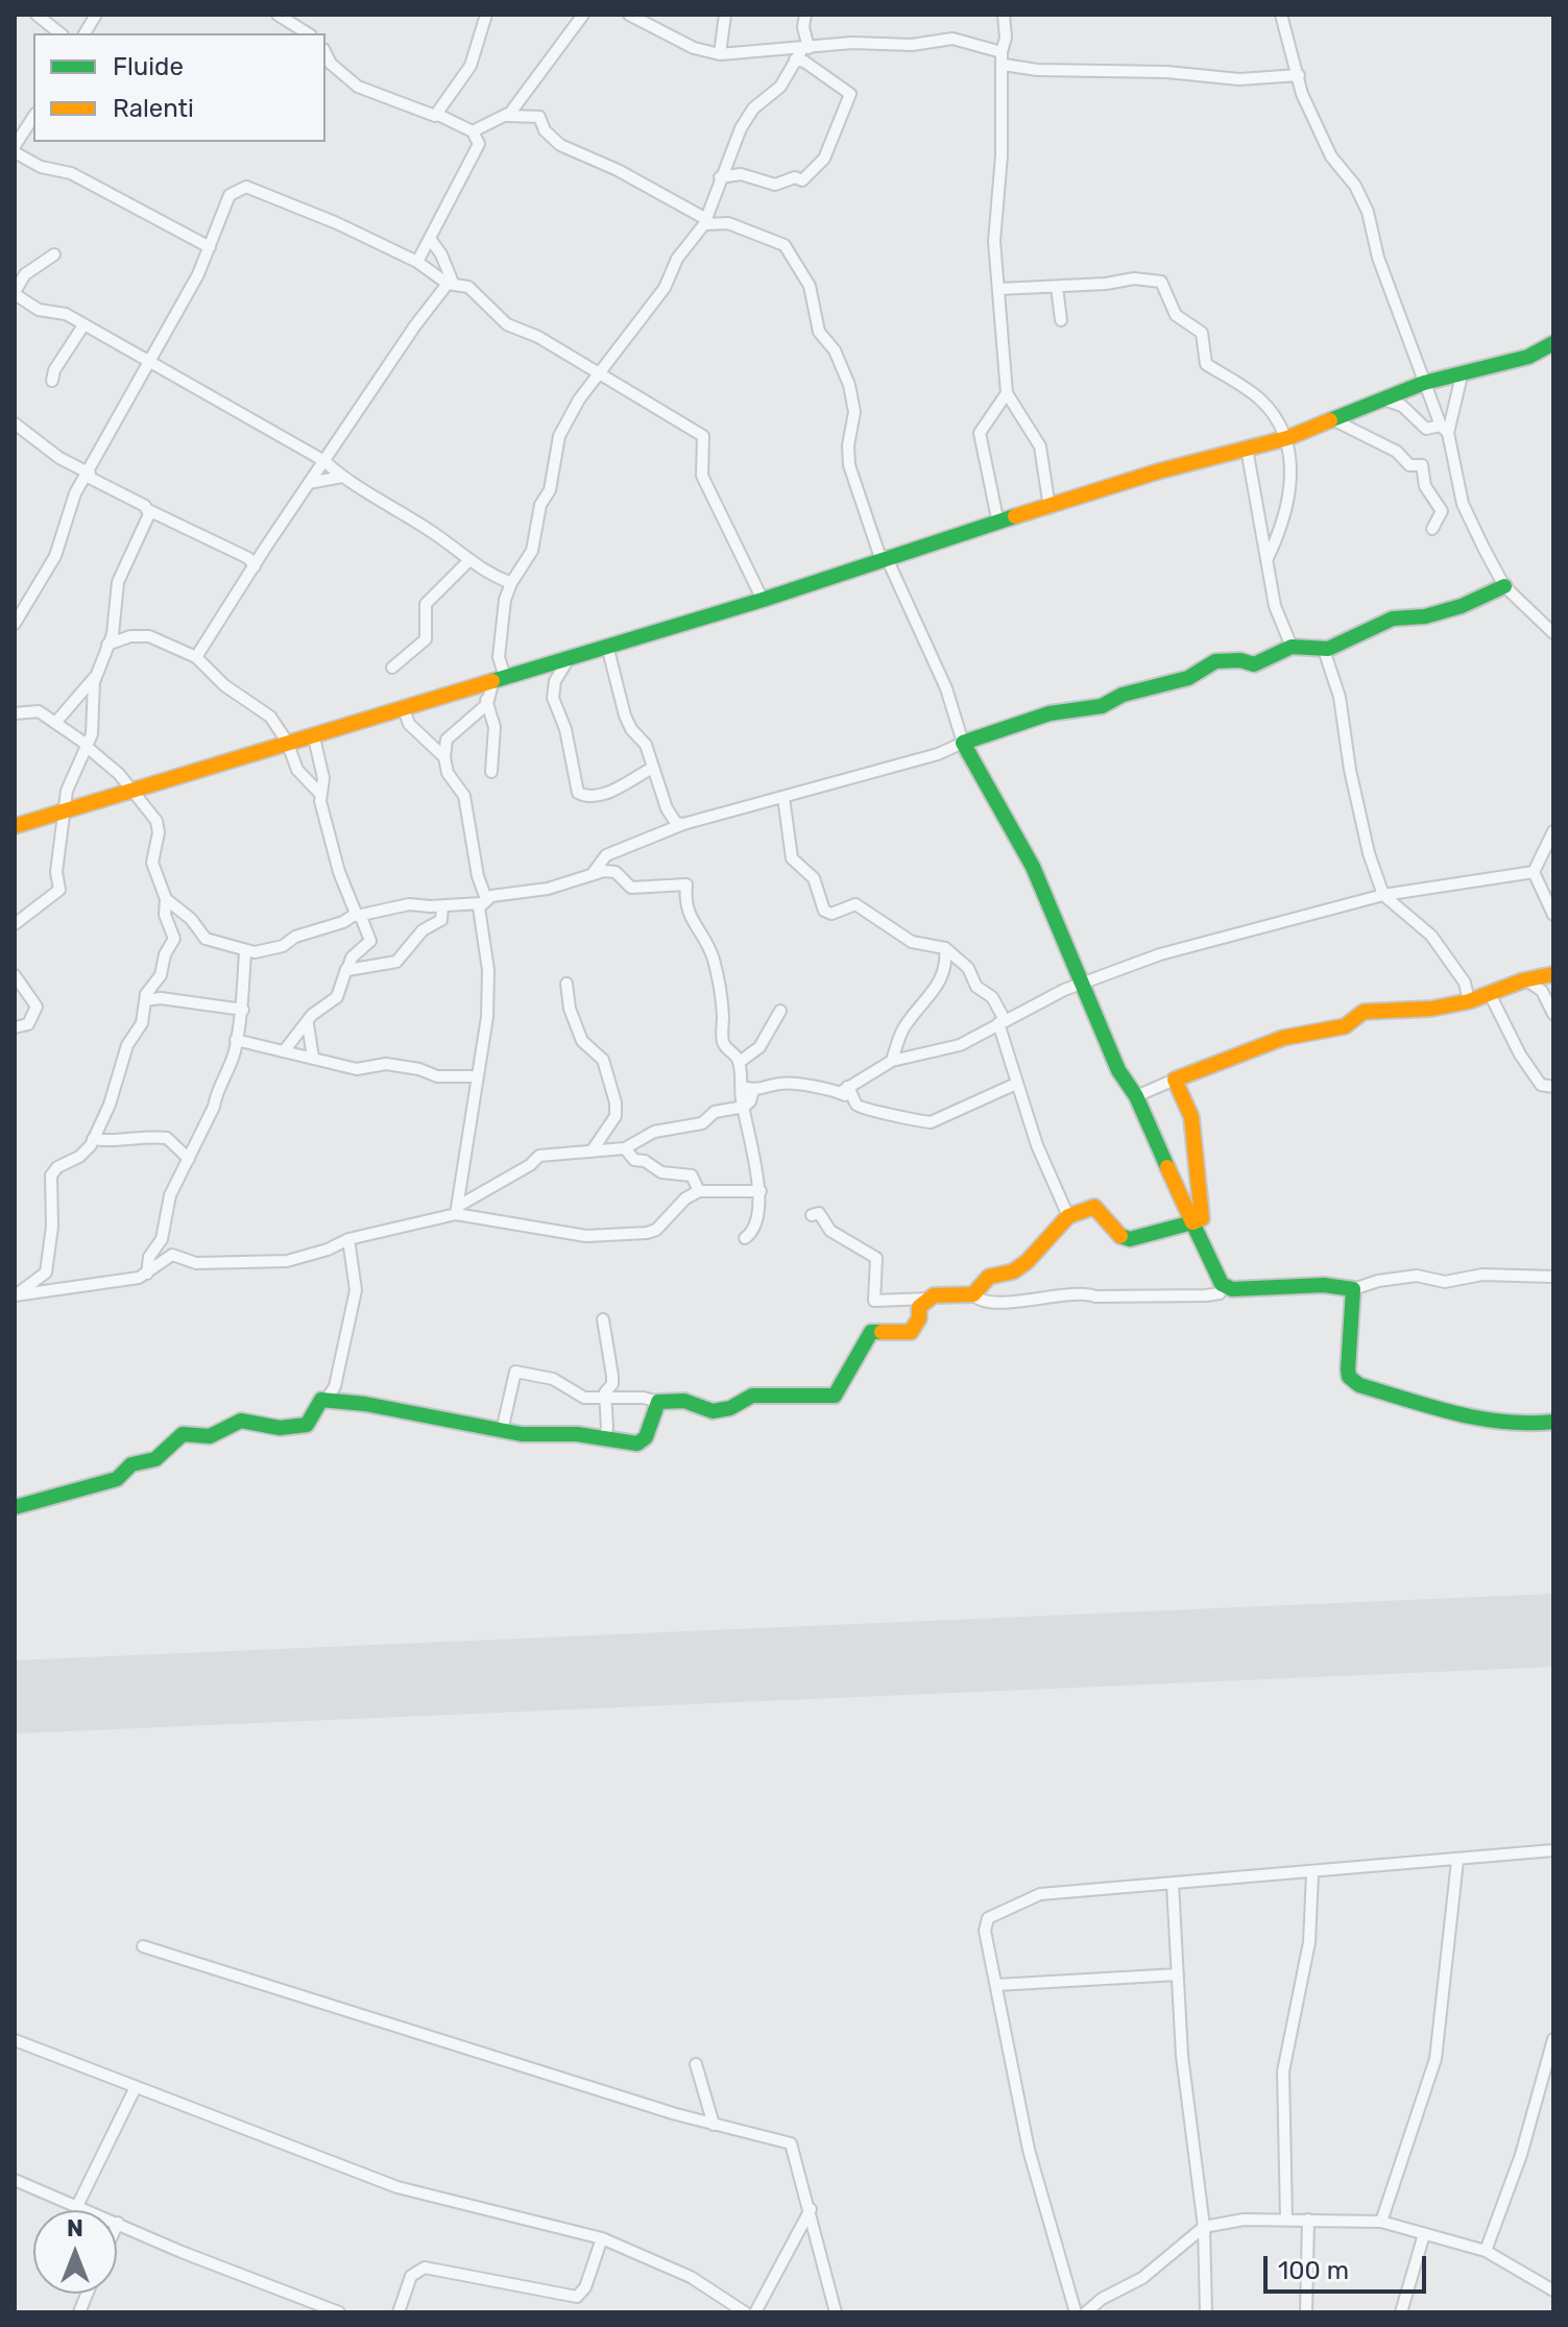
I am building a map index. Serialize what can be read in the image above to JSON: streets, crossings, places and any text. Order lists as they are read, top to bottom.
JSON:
{
  "legend": ["Fluide", "Ralenti"],
  "scale_bar": "100 m",
  "north": "top"
}
